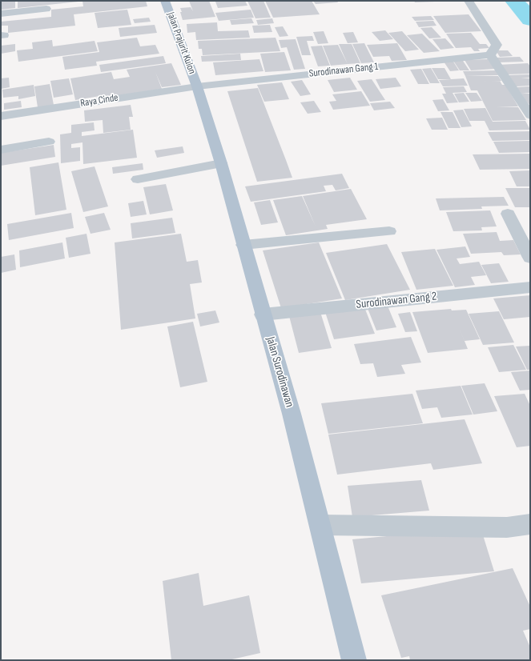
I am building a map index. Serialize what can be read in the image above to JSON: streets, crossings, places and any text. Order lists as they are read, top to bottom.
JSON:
{
  "streets": {
    "main road": ["Jalan Prajurit Kulon", "Jalan Surodinawan"],
    "street": ["Surodinawan Gang 1", "Raya Cinde", "Surodinawan Gang 2"]
  },
  "crossings": [
    ["Jalan Prajurit Kulon", "Surodinawan Gang 1"],
    ["Jalan Prajurit Kulon", "Raya Cinde"],
    ["Jalan Prajurit Kulon", "Jalan Surodinawan"],
    ["Surodinawan Gang 1", "Raya Cinde"],
    ["Surodinawan Gang 1", "Jalan Surodinawan"],
    ["Raya Cinde", "Jalan Surodinawan"],
    ["Surodinawan Gang 2", "Jalan Surodinawan"]
  ]
}
